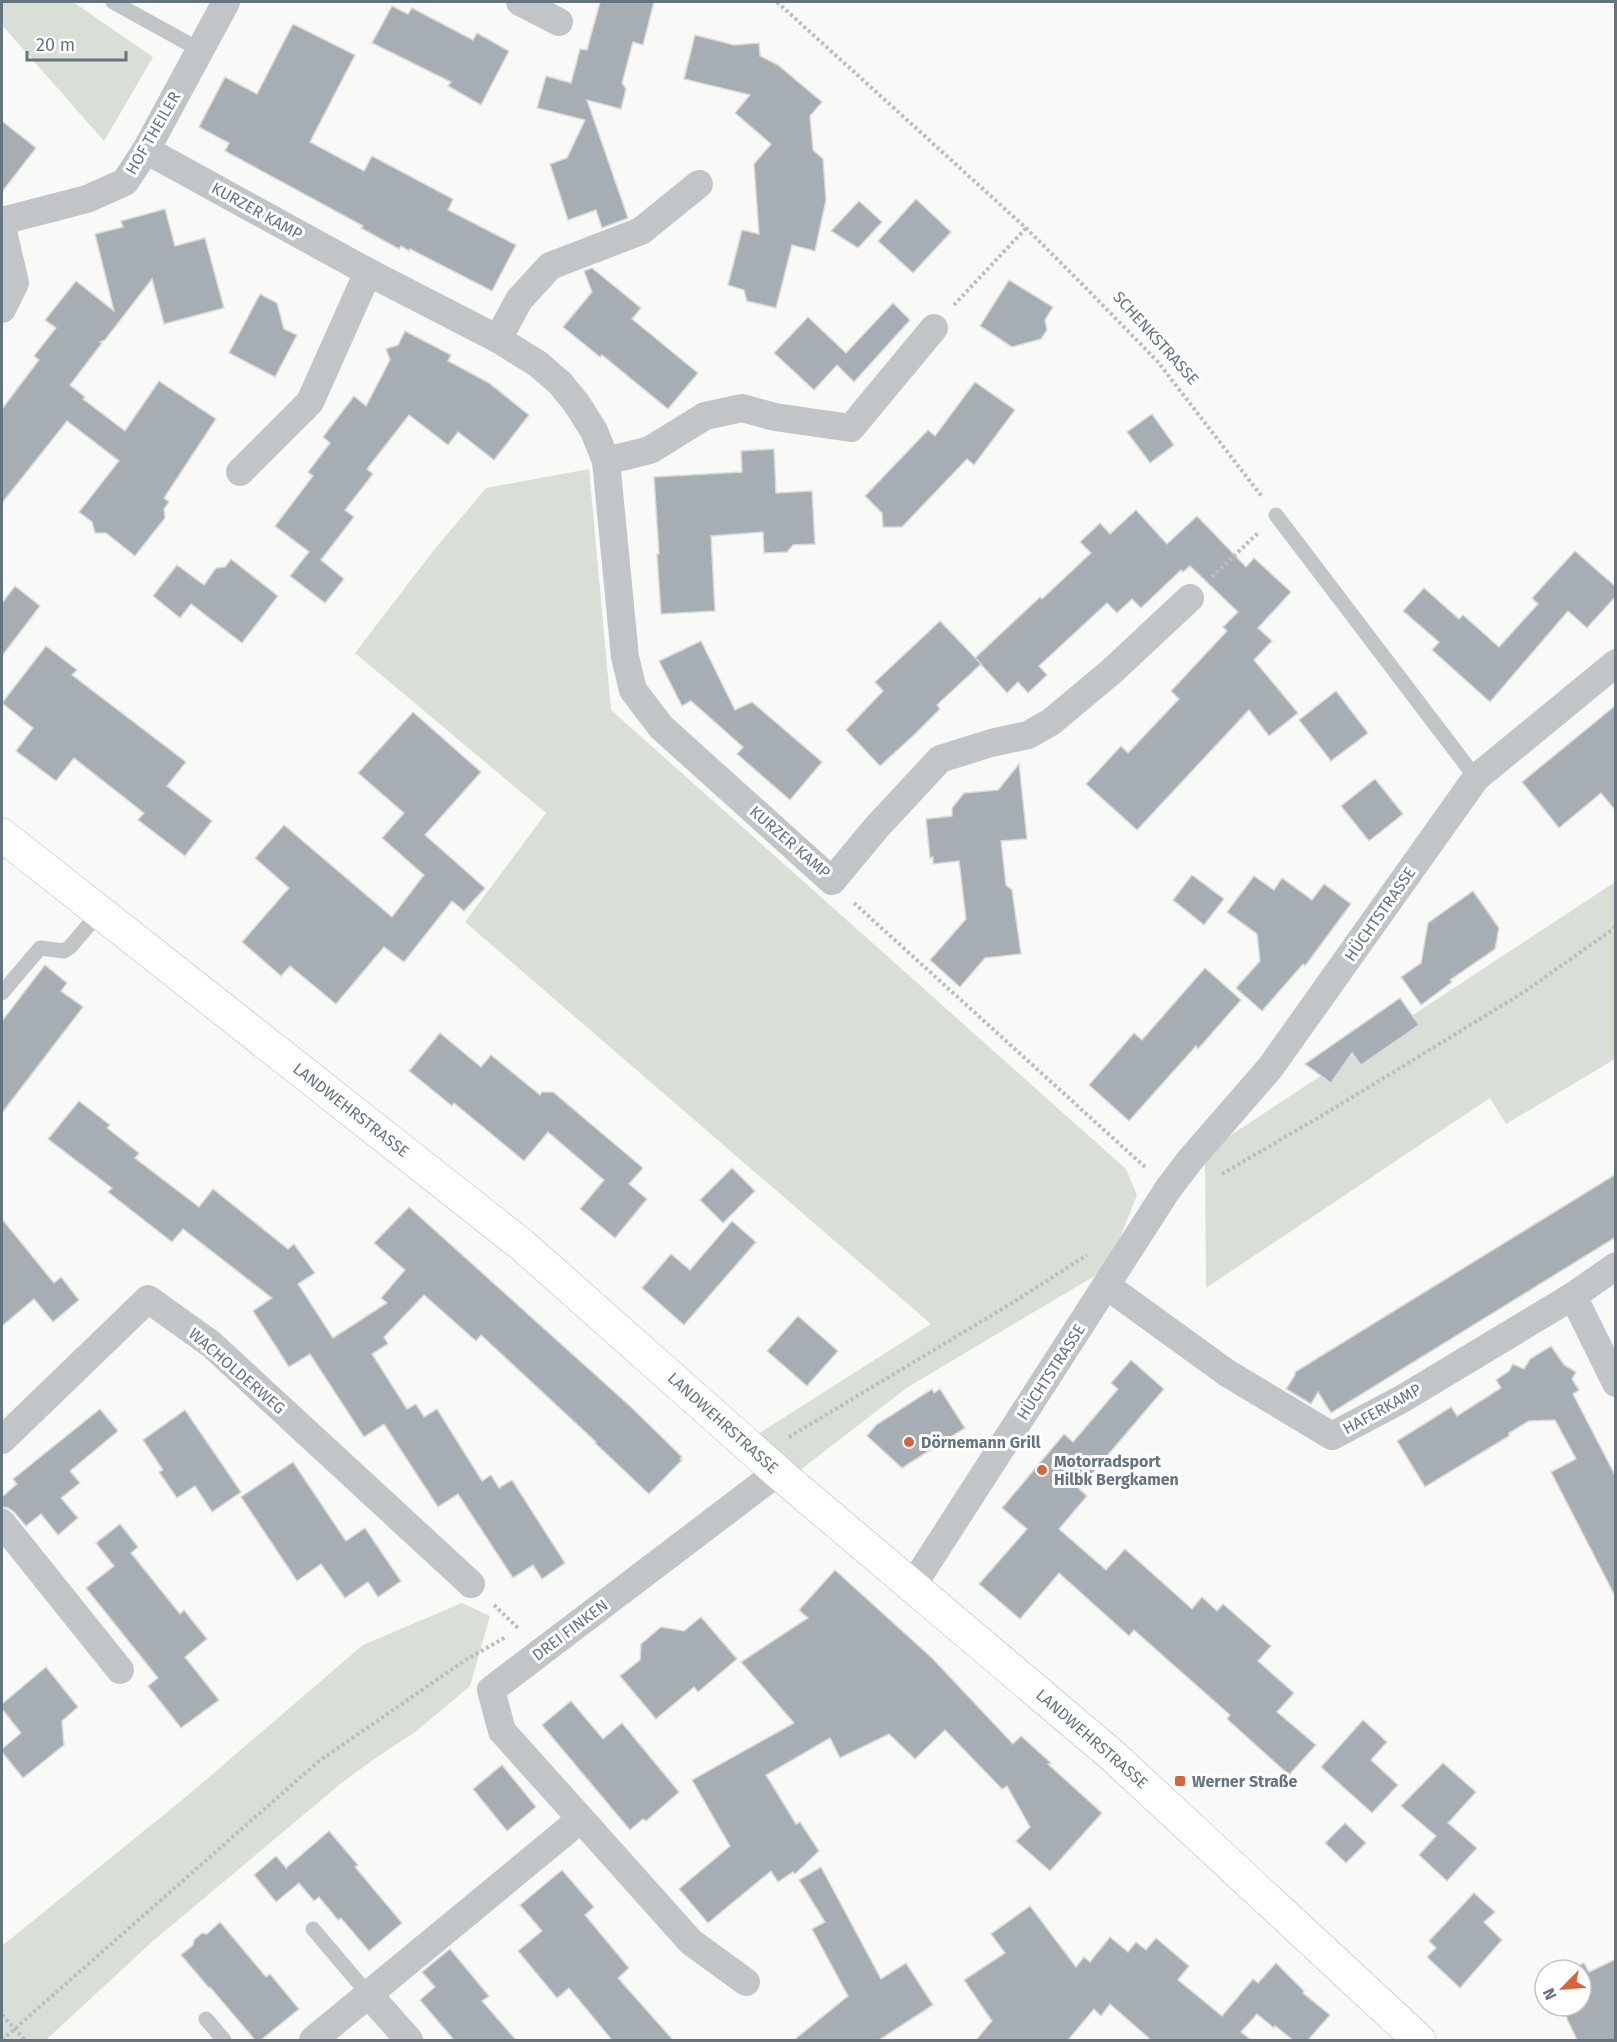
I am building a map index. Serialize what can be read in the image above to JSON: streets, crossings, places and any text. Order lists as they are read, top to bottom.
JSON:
{
  "streets": {
    "main road": ["LANDWEHRSTRASSE"],
    "street": [
      "HOF THEILER",
      "KURZER KAMP",
      "HÜCHTSTRASSE",
      "WACHOLDERWEG",
      "HAFERKAMP",
      "DREI FINKEN"
    ],
    "path": ["SCHENKSTRASSE"]
  },
  "crossings": [
    ["HOF THEILER", "KURZER KAMP"],
    ["HÜCHTSTRASSE", "LANDWEHRSTRASSE"],
    ["HÜCHTSTRASSE", "HAFERKAMP"],
    ["LANDWEHRSTRASSE", "DREI FINKEN"]
  ],
  "places": {
    "other": ["Dörnemann Grill", "Motorradsport Hilbk Bergkamen"],
    "transit": ["Werner Straße"]
  },
  "scale_bar": "20 m",
  "north": "bottom left"
}
